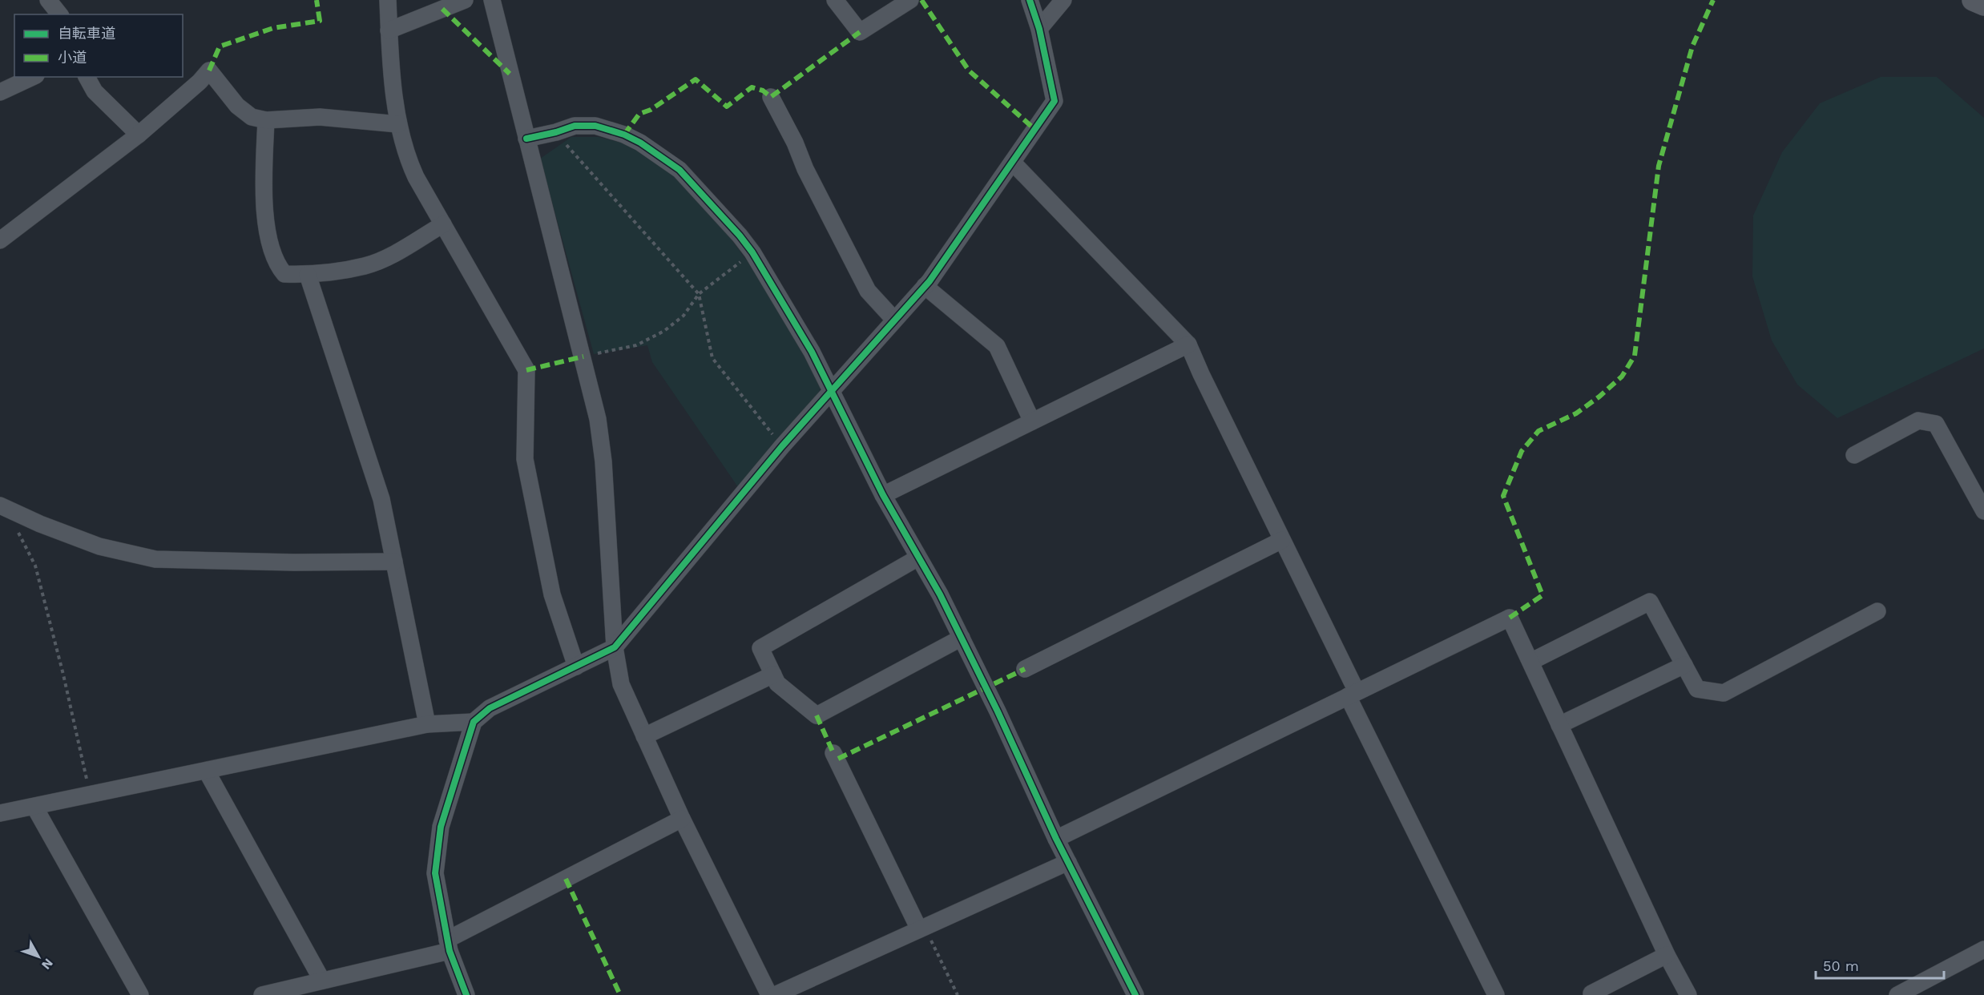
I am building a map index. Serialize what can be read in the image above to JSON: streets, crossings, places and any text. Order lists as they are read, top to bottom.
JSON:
{
  "legend": ["自転車道", "小道"],
  "scale_bar": "50 m",
  "north": "bottom right"
}
